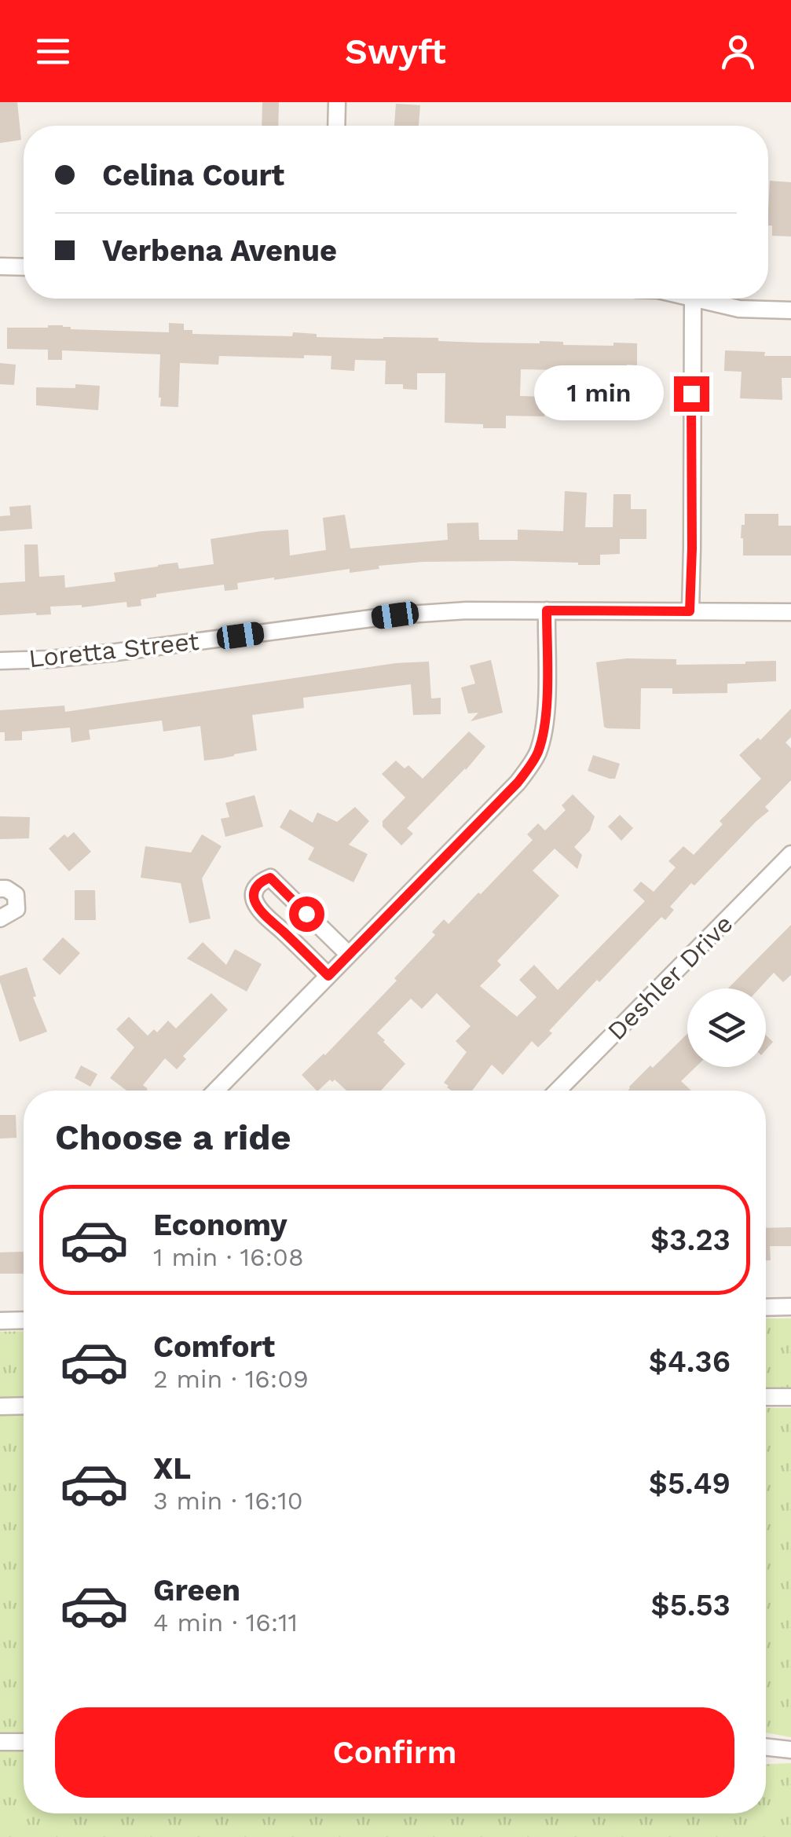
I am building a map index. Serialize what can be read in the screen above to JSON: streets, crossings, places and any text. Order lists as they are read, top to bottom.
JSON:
{
  "streets": {
    "street": ["Loretta Street", "Deshler Drive"]
  },
  "page": {
    "header": "Swyft",
    "banner": ["Celina Court", "Verbena Avenue"],
    "bubble": "1 min",
    "heading": "Choose a ride",
    "list": [
      {
        "name": "Economy",
        "note": "1 min · 16:08",
        "value": "$3.23"
      },
      {
        "name": "Comfort",
        "note": "2 min · 16:09",
        "value": "$4.36"
      },
      {
        "name": "XL",
        "note": "3 min · 16:10",
        "value": "$5.49"
      },
      {
        "name": "Green",
        "note": "4 min · 16:11",
        "value": "$5.53"
      }
    ],
    "buttons": "Confirm"
  }
}
